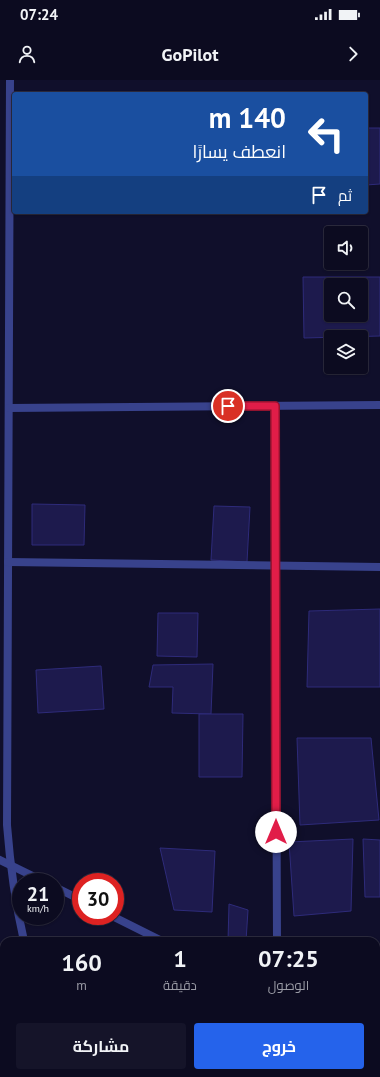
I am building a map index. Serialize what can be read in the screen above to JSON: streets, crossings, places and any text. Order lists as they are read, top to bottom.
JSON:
{
  "page": {
    "status": "07:24",
    "header": "GoPilot",
    "turn": ["140 m", "انعطف يسارًا"],
    "then": "ثم",
    "speed": "21 km/h",
    "limit": "30",
    "eta": [
      "07:25",
      "الوصول",
      "1",
      "دقيقة",
      "160",
      "m"
    ],
    "buttons": ["خروج", "مشاركة"]
  }
}
